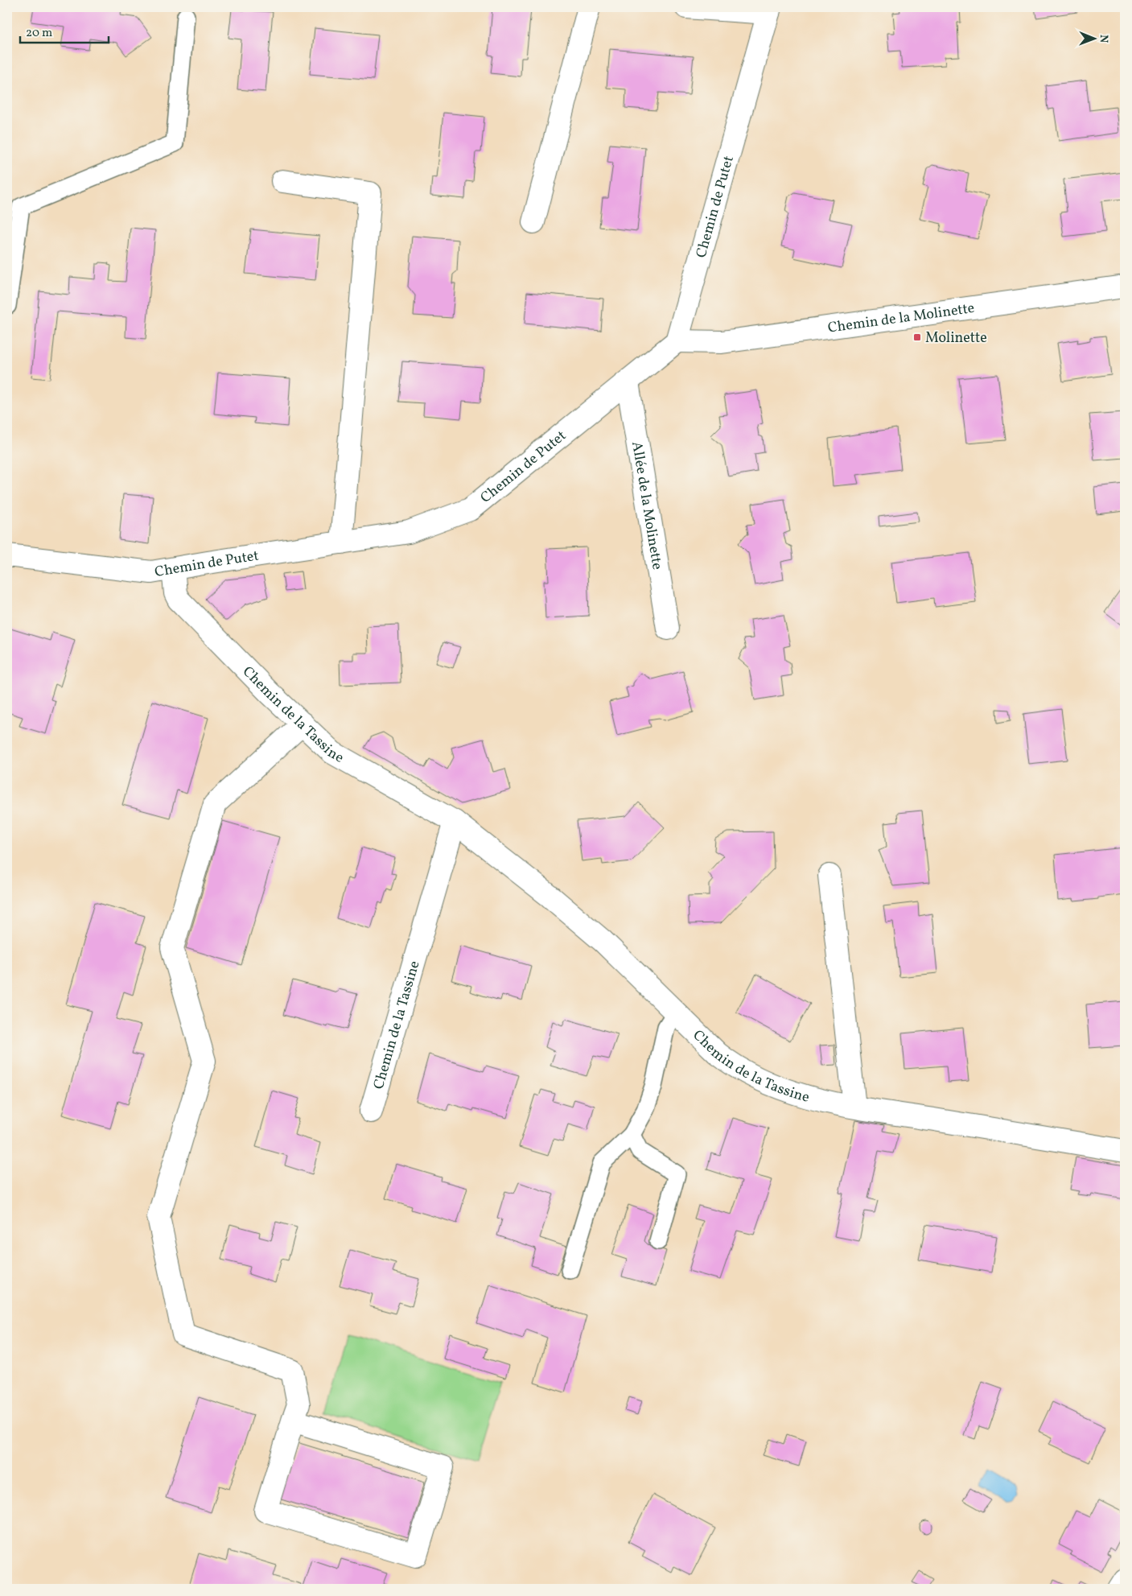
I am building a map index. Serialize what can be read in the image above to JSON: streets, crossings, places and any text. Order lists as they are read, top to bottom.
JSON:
{
  "streets": {
    "street": [
      "Chemin de Putet",
      "Chemin de la Molinette",
      "Allée de la Molinette",
      "Chemin de la Tassine"
    ]
  },
  "crossings": [
    ["Chemin de Putet", "Chemin de la Molinette"],
    ["Chemin de Putet", "Allée de la Molinette"],
    ["Chemin de Putet", "Chemin de la Tassine"]
  ],
  "places": {
    "transit": ["Molinette"]
  },
  "scale_bar": "20 m",
  "north": "right"
}
